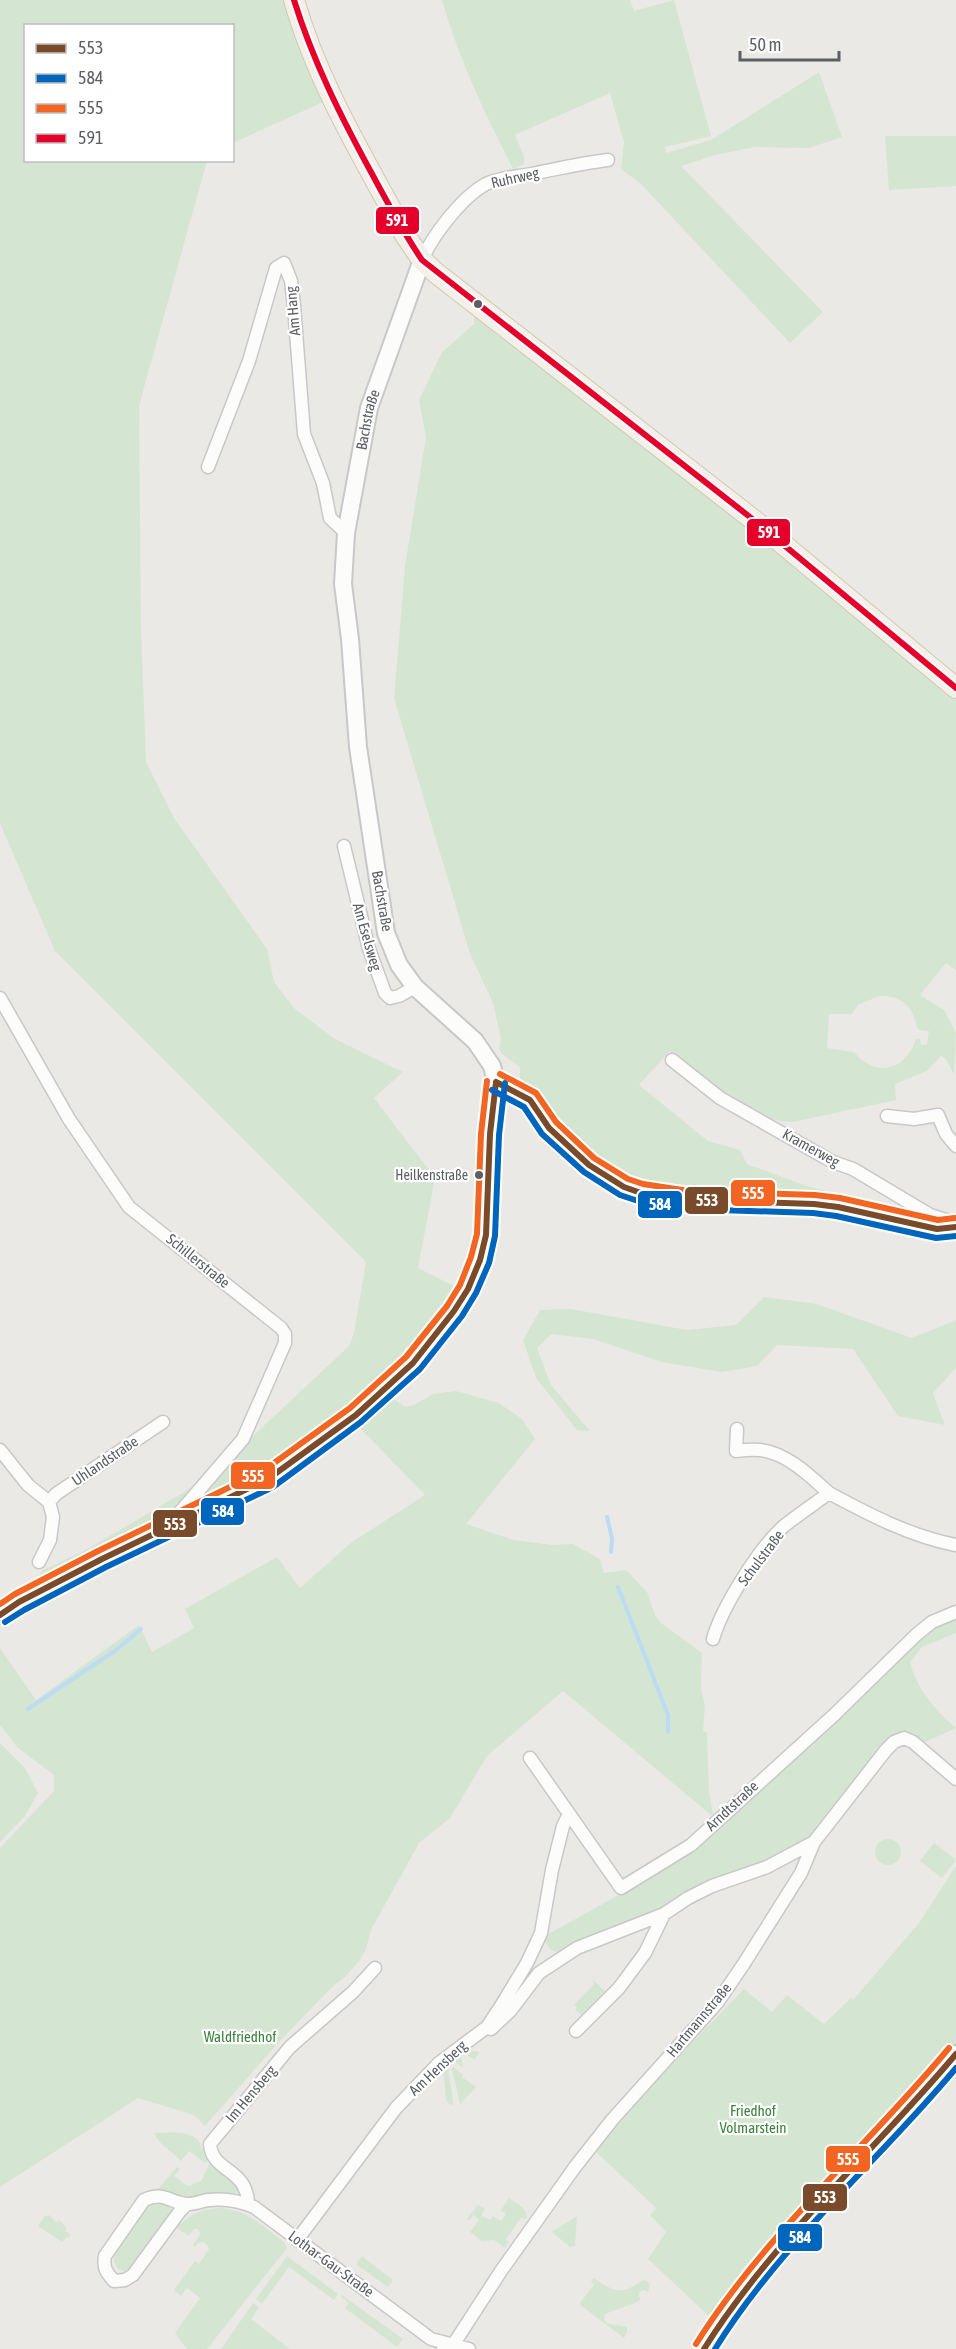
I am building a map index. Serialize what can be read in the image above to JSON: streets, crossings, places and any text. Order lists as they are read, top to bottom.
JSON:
{
  "streets": {
    "street": [
      "Ruhrweg",
      "Am Hang",
      "Bachstraße",
      "Am Eselsweg",
      "Kramerweg",
      "Schillerstraße",
      "Uhlandstraße",
      "Schulstraße",
      "Arndtstraße",
      "Hartmannstraße",
      "Am Hensberg",
      "Im Hensberg",
      "Lothar-Gau-Straße"
    ]
  },
  "crossings": [
    ["Ruhrweg", "Bachstraße"],
    ["Am Hang", "Bachstraße"],
    ["Bachstraße", "Am Eselsweg"],
    ["Arndtstraße", "Am Hensberg"],
    ["Hartmannstraße", "Lothar-Gau-Straße"],
    ["Am Hensberg", "Lothar-Gau-Straße"],
    ["Im Hensberg", "Lothar-Gau-Straße"]
  ],
  "parks": ["Waldfriedhof", "Friedhof Volmarstein"],
  "places": ["Heilkenstraße"],
  "lines": [
    "transit line 591",
    "transit line 555",
    "transit line 553",
    "transit line 584"
  ],
  "legend": [
    "553",
    "584",
    "555",
    "591"
  ],
  "scale_bar": "50 m"
}
